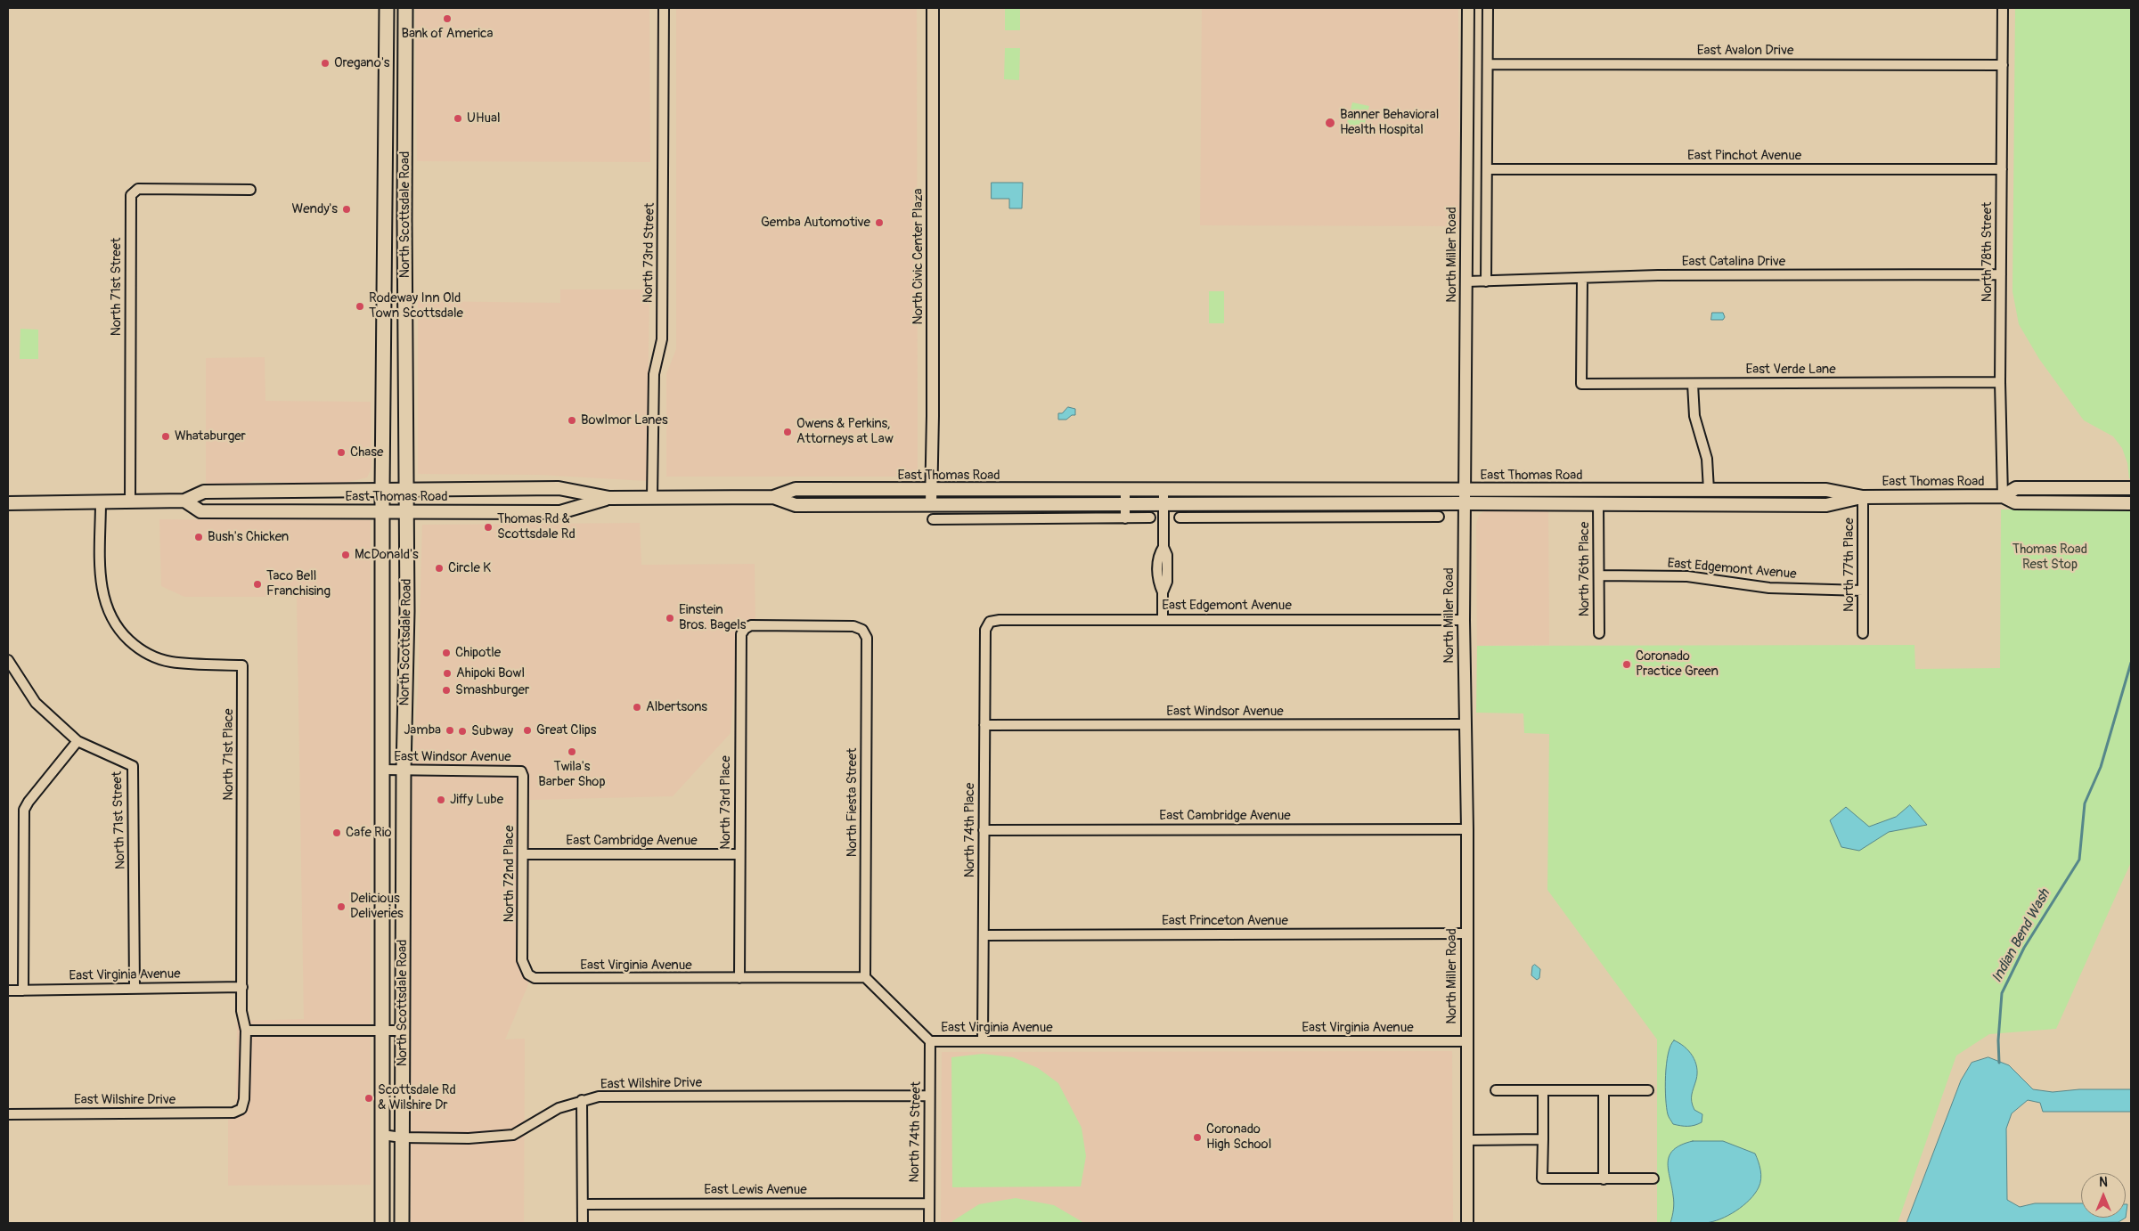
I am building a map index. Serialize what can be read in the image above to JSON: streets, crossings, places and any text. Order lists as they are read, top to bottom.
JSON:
{
  "streets": {
    "main road": ["North Scottsdale Road", "East Thomas Road"],
    "street": [
      "East Avalon Drive",
      "East Pinchot Avenue",
      "North 78th Street",
      "North 73rd Street",
      "North Miller Road",
      "North Civic Center Plaza",
      "East Catalina Drive",
      "North 71st Street",
      "East Verde Lane",
      "North 77th Place",
      "North 76th Place",
      "East Edgemont Avenue",
      "East Windsor Avenue",
      "North 71st Place",
      "North 73rd Place",
      "North Fiesta Street",
      "East Cambridge Avenue",
      "North 74th Place",
      "North 72nd Place",
      "East Princeton Avenue",
      "East Virginia Avenue",
      "East Wilshire Drive",
      "North 74th Street",
      "East Lewis Avenue"
    ]
  },
  "crossings": [
    ["East Avalon Drive", "North 78th Street"],
    ["East Pinchot Avenue", "North 78th Street"],
    ["North Scottsdale Road", "East Thomas Road"],
    ["North Scottsdale Road", "East Windsor Avenue"],
    ["North Scottsdale Road", "East Wilshire Drive"],
    ["North 78th Street", "East Catalina Drive"],
    ["North 78th Street", "East Verde Lane"],
    ["North 78th Street", "East Thomas Road"],
    ["North 73rd Street", "East Thomas Road"],
    ["North Miller Road", "East Catalina Drive"],
    ["North Miller Road", "East Thomas Road"],
    ["North Miller Road", "East Edgemont Avenue"],
    ["North Miller Road", "East Windsor Avenue"],
    ["North Miller Road", "East Cambridge Avenue"],
    ["North Miller Road", "East Princeton Avenue"],
    ["North Miller Road", "East Virginia Avenue"],
    ["North Civic Center Plaza", "East Thomas Road"],
    ["East Catalina Drive", "East Verde Lane"],
    ["North 71st Street", "East Thomas Road"],
    ["North 71st Street", "East Virginia Avenue"],
    ["East Thomas Road", "North 77th Place"],
    ["East Thomas Road", "North 76th Place"],
    ["East Thomas Road", "North 71st Place"],
    ["North 77th Place", "East Edgemont Avenue"],
    ["North 76th Place", "East Edgemont Avenue"],
    ["East Edgemont Avenue", "North 74th Place"],
    ["East Windsor Avenue", "North 74th Place"],
    ["East Windsor Avenue", "North 72nd Place"],
    ["North 71st Place", "East Virginia Avenue"],
    ["North 71st Place", "East Wilshire Drive"],
    ["North 73rd Place", "North Fiesta Street"],
    ["North 73rd Place", "East Cambridge Avenue"],
    ["North 73rd Place", "East Virginia Avenue"],
    ["North Fiesta Street", "East Virginia Avenue"],
    ["East Cambridge Avenue", "North 74th Place"],
    ["East Cambridge Avenue", "North 72nd Place"],
    ["North 74th Place", "East Princeton Avenue"],
    ["North 74th Place", "East Virginia Avenue"],
    ["North 72nd Place", "East Virginia Avenue"],
    ["East Virginia Avenue", "North 74th Street"],
    ["East Wilshire Drive", "North 74th Street"],
    ["North 74th Street", "East Lewis Avenue"]
  ],
  "water": ["Indian Bend Wash"],
  "parks": ["Thomas Road Rest Stop"],
  "places": [
    "Bank of America",
    "Oregano's",
    "UHual",
    "Banner Behavioral Health Hospital",
    "Wendy's",
    "Gemba Automotive",
    "Rodeway Inn Old Town Scottsdale",
    "Bowlmor Lanes",
    "Owens & Perkins, Attorneys at Law",
    "Whataburger",
    "Chase",
    "Thomas Rd & Scottsdale Rd",
    "Bush's Chicken",
    "McDonald's",
    "Circle K",
    "Taco Bell Franchising",
    "Einstein Bros. Bagels",
    "Chipotle",
    "Coronado Practice Green",
    "Ahipoki Bowl",
    "Smashburger",
    "Albertsons",
    "Jamba",
    "Great Clips",
    "Subway",
    "Twila's Barber Shop",
    "Jiffy Lube",
    "Cafe Rio",
    "Delicious Deliveries",
    "Scottsdale Rd & Wilshire Dr",
    "Coronado High School"
  ],
  "north": "top"
}
